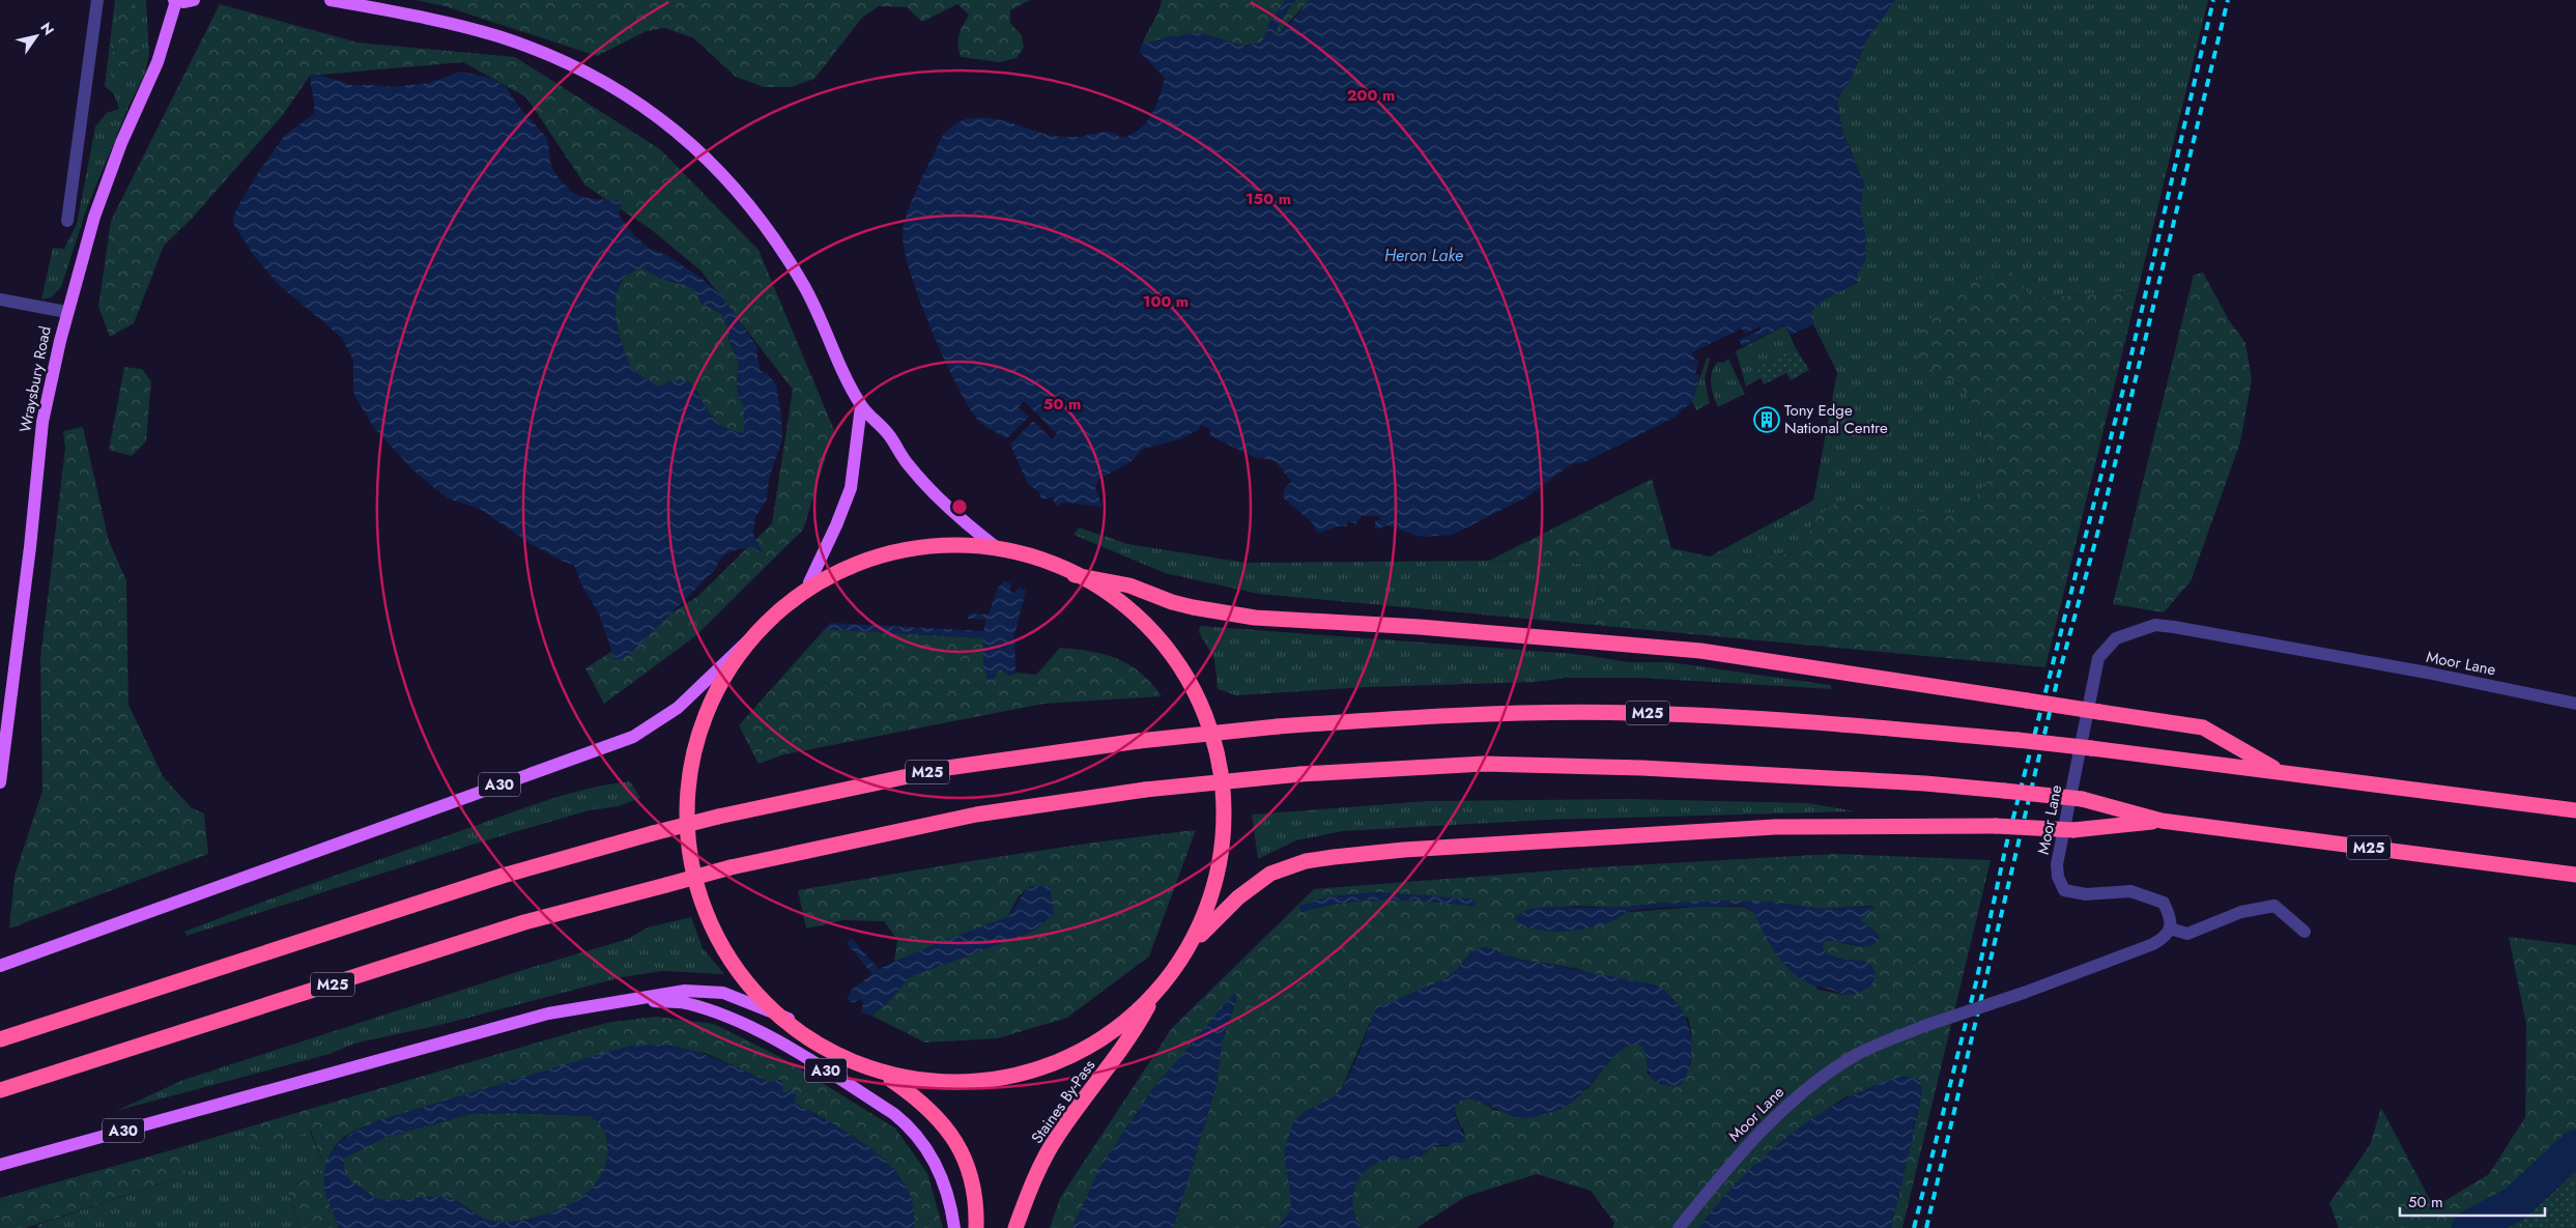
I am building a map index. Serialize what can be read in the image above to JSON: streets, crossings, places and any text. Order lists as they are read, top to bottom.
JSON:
{
  "streets": {
    "highway": ["M25", "Staines By-Pass"],
    "main road": ["Wraysbury Road", "A30"],
    "street": ["Moor Lane"]
  },
  "water": ["Heron Lake"],
  "places": {
    "building": ["Tony Edge National Centre"]
  },
  "scale_bar": "50 m",
  "north": "top right",
  "rings": [
    "200 m",
    "150 m",
    "100 m",
    "50 m"
  ]
}
